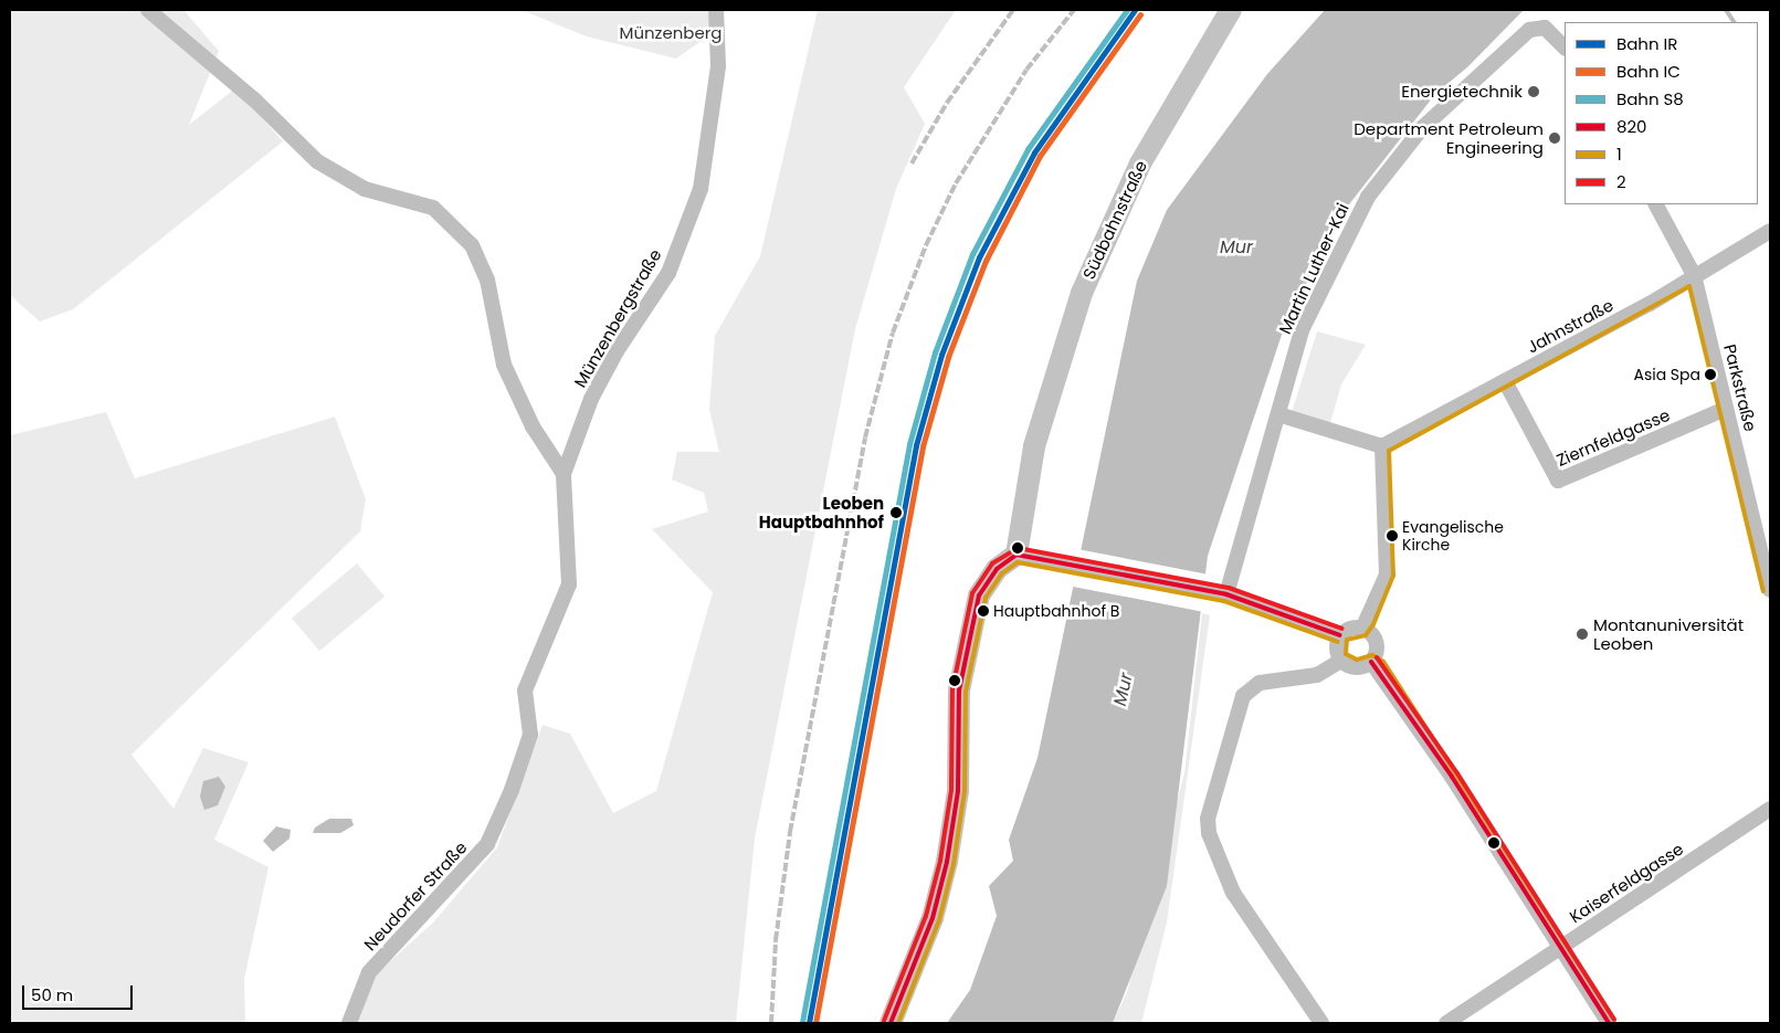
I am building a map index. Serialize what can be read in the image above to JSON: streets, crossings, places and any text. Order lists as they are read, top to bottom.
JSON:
{
  "streets": {
    "main road": ["Südbahnstraße"],
    "street": [
      "Martin Luther-Kai",
      "Münzenbergstraße",
      "Jahnstraße",
      "Parkstraße",
      "Ziernfeldgasse",
      "Kaiserfeldgasse",
      "Neudorfer Straße"
    ]
  },
  "crossings": [
    ["Münzenbergstraße", "Neudorfer Straße"],
    ["Jahnstraße", "Parkstraße"],
    ["Jahnstraße", "Ziernfeldgasse"],
    ["Parkstraße", "Ziernfeldgasse"]
  ],
  "water": ["Mur"],
  "parks": ["Münzenberg"],
  "places": [
    "Energietechnik",
    "Department Petroleum Engineering",
    "Asia Spa",
    "Leoben Hauptbahnhof",
    "Evangelische Kirche",
    "Hauptbahnhof B",
    "Montanuniversität Leoben"
  ],
  "lines": [
    "rail line IR",
    "rail line S8",
    "rail line IC",
    "transit line 1",
    "transit line 2",
    "transit line 820"
  ],
  "legend": [
    "Bahn IR",
    "Bahn IC",
    "Bahn S8",
    "820",
    "1",
    "2"
  ],
  "scale_bar": "50 m"
}
